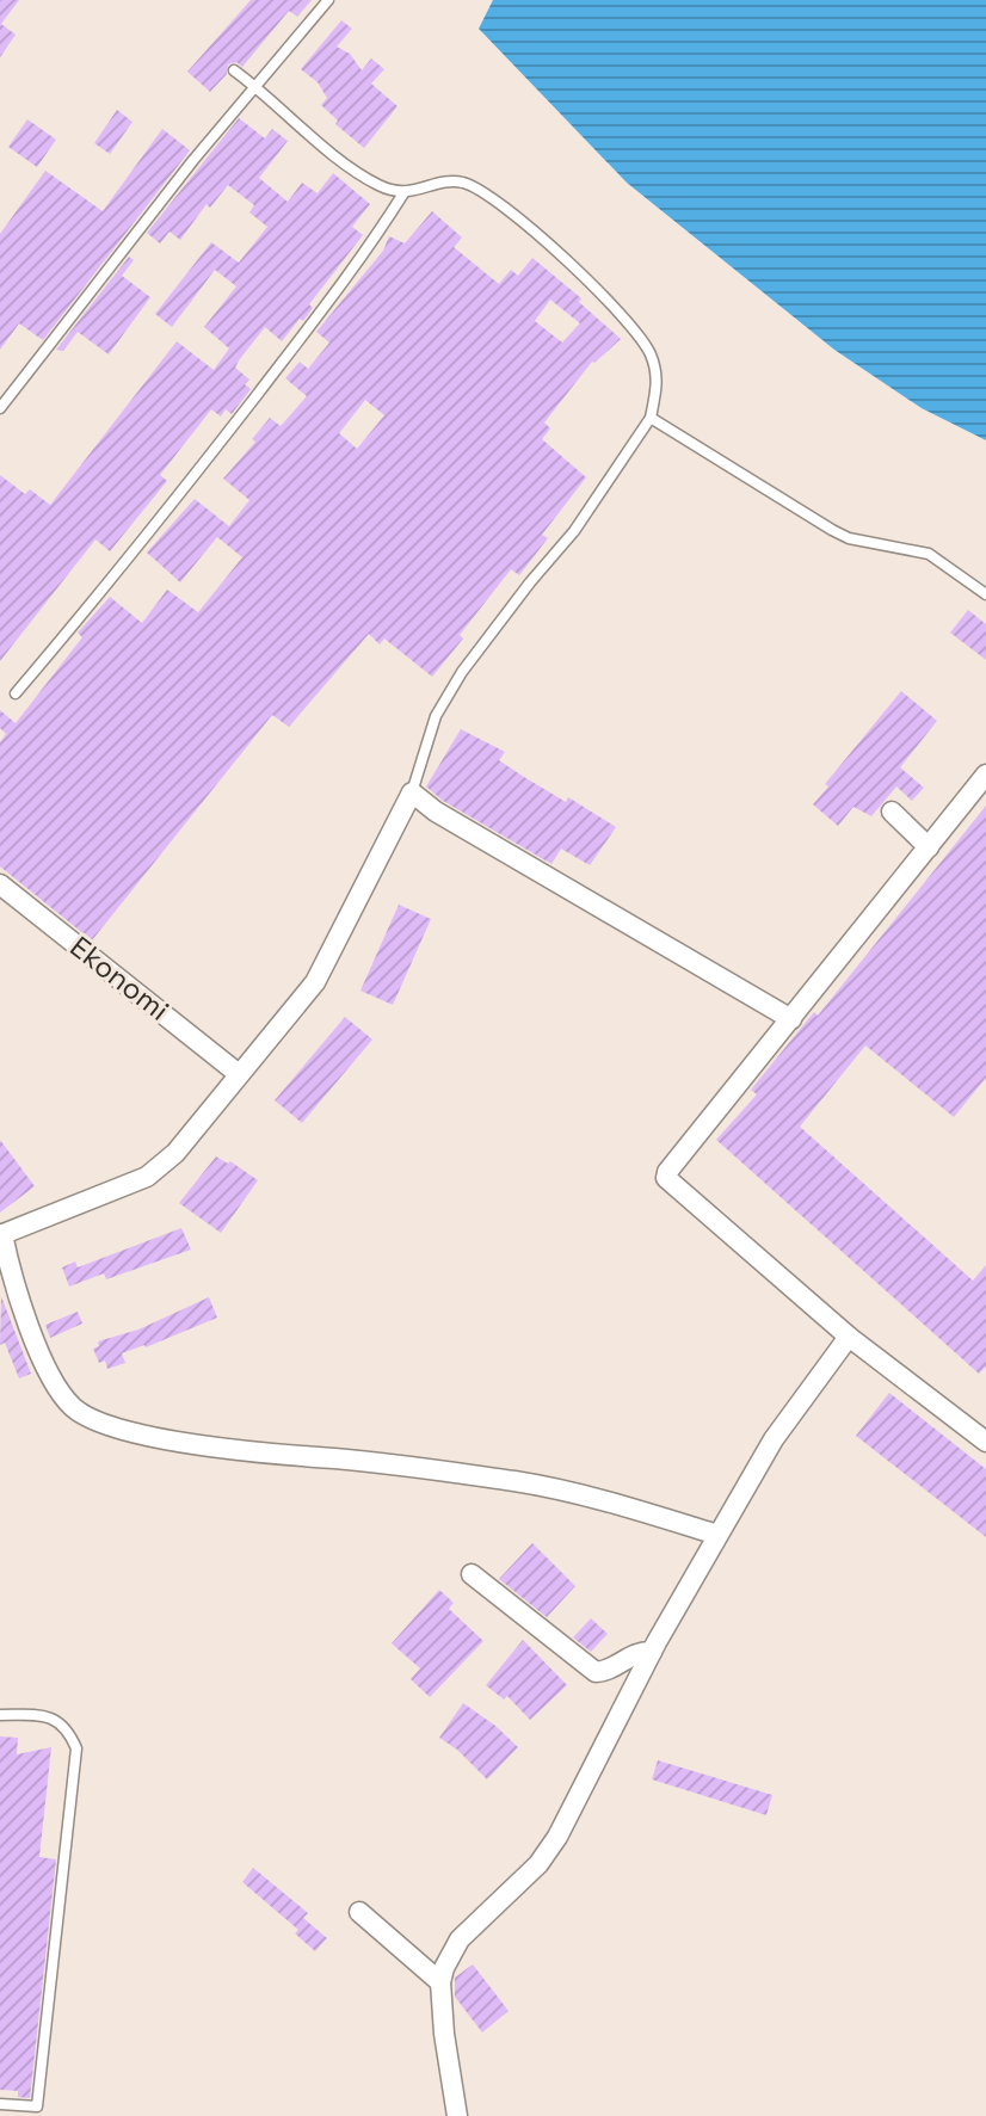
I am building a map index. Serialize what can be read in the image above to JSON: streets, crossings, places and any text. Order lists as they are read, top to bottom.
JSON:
{
  "streets": {
    "street": ["Ekonomi"]
  }
}
